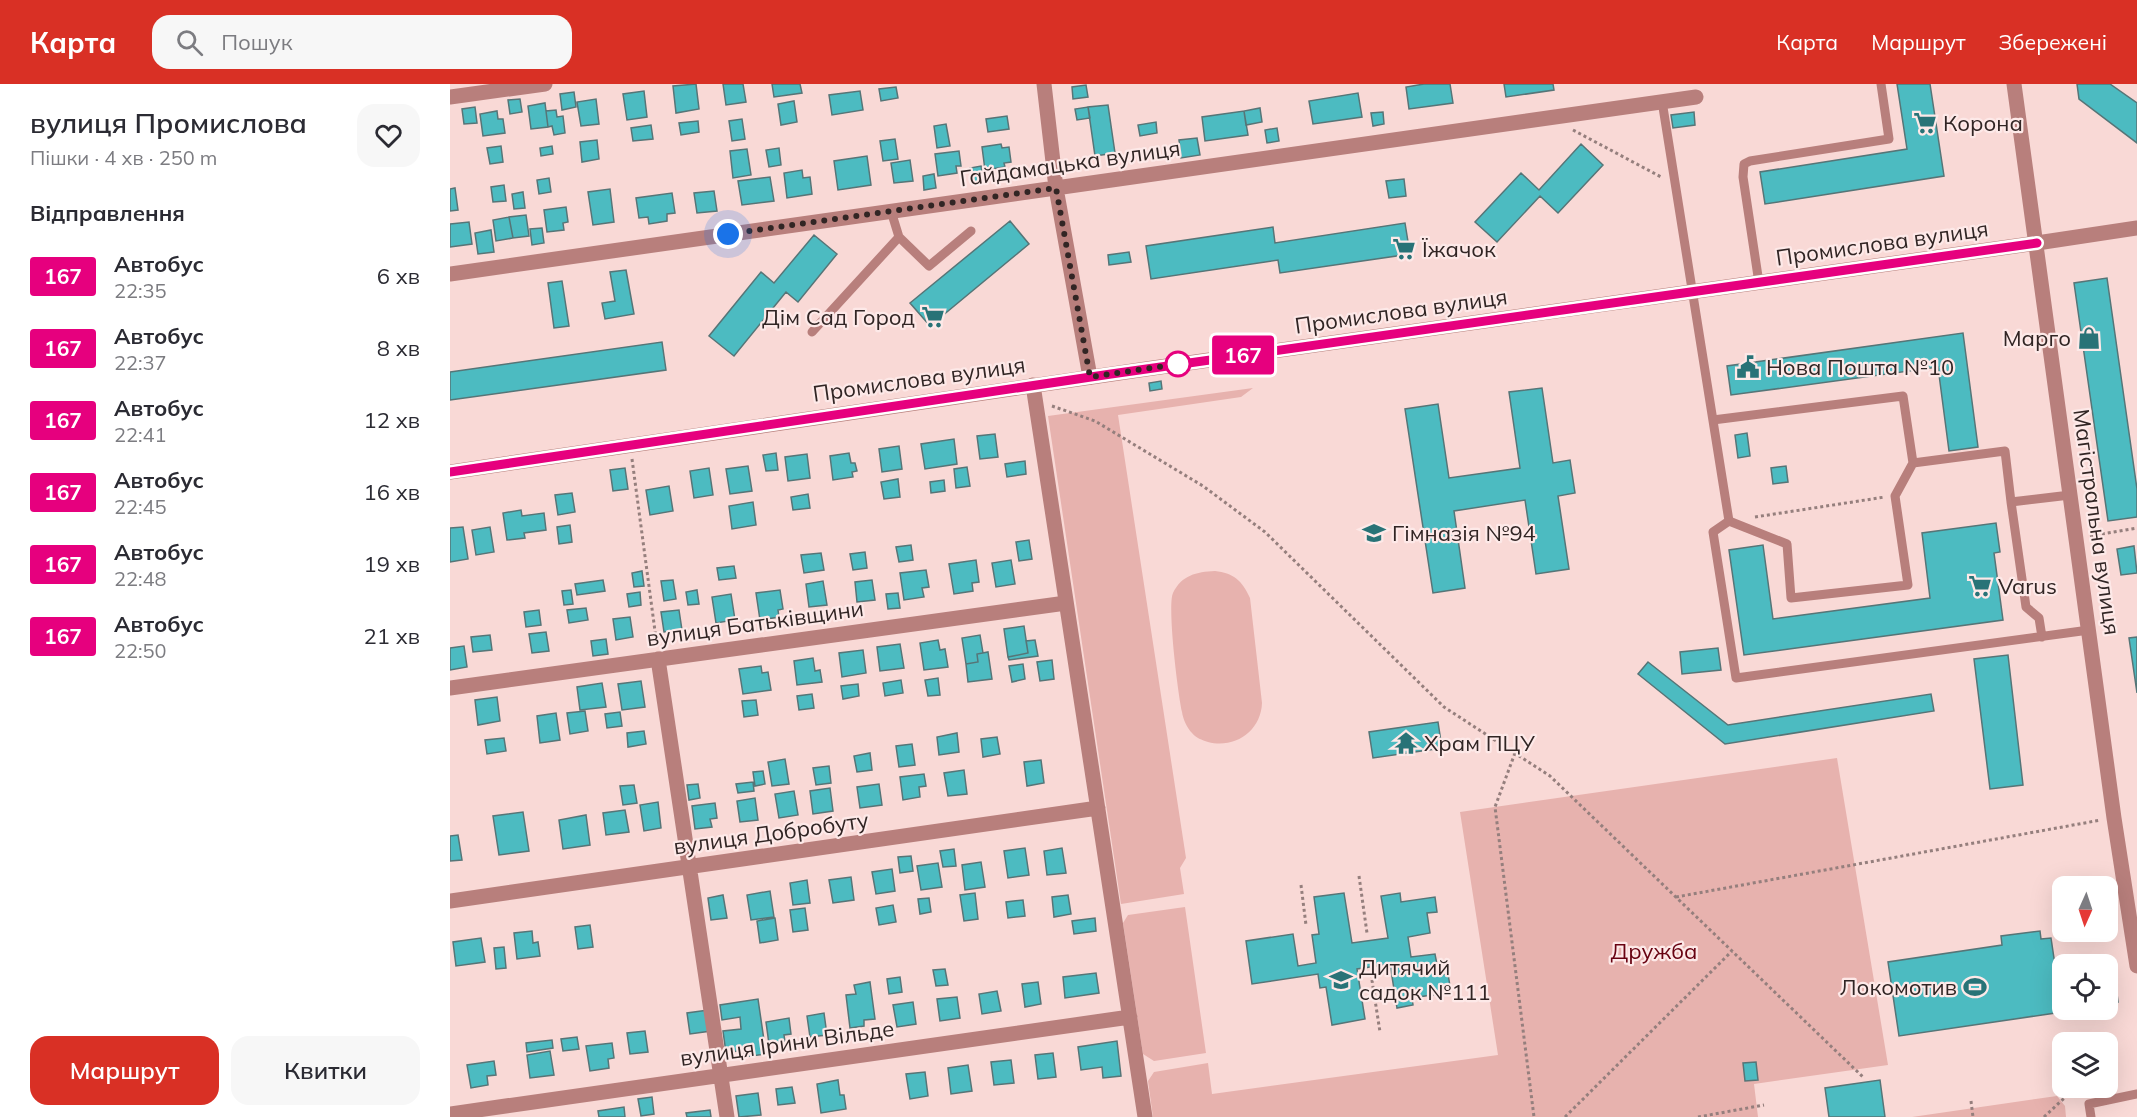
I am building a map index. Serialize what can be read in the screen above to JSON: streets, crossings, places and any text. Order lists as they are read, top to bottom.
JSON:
{
  "streets": {
    "street": [
      "Гайдамацька вулиця",
      "Промислова вулиця",
      "Магістральна вулиця",
      "вулиця Батьківщини",
      "вулиця Добробуту",
      "вулиця Ірини Вільде"
    ]
  },
  "crossings": [
    ["Промислова вулиця", "Магістральна вулиця"]
  ],
  "parks": ["Дружба"],
  "places": {
    "supermarket": [
      "Корона",
      "Їжачок",
      "Дім Сад Город",
      "Varus"
    ],
    "shop": ["Марго"],
    "public building": ["Нова Пошта №10"],
    "school or university": ["Гімназія №94", "Дитячий садок №111"],
    "temple": ["Храм ПЦУ"],
    "sports": ["Локомотив"]
  },
  "lines": ["bus line 167"],
  "north": "bottom",
  "page": {
    "header": "Карта",
    "search": "Пошук",
    "nav": ["Карта", "Маршрут", "Збережені"],
    "heading": [
      ["вулиця Промислова", "Пішки · 4 хв · 250 m"],
      "Відправлення"
    ],
    "on_map": "167",
    "list": [
      {
        "mark": "167",
        "name": "Автобус",
        "note": "22:35",
        "value": "6 хв"
      },
      {
        "mark": "167",
        "name": "Автобус",
        "note": "22:37",
        "value": "8 хв"
      },
      {
        "mark": "167",
        "name": "Автобус",
        "note": "22:41",
        "value": "12 хв"
      },
      {
        "mark": "167",
        "name": "Автобус",
        "note": "22:45",
        "value": "16 хв"
      },
      {
        "mark": "167",
        "name": "Автобус",
        "note": "22:48",
        "value": "19 хв"
      },
      {
        "mark": "167",
        "name": "Автобус",
        "note": "22:50",
        "value": "21 хв"
      }
    ],
    "buttons": ["Маршрут", "Квитки"]
  }
}
